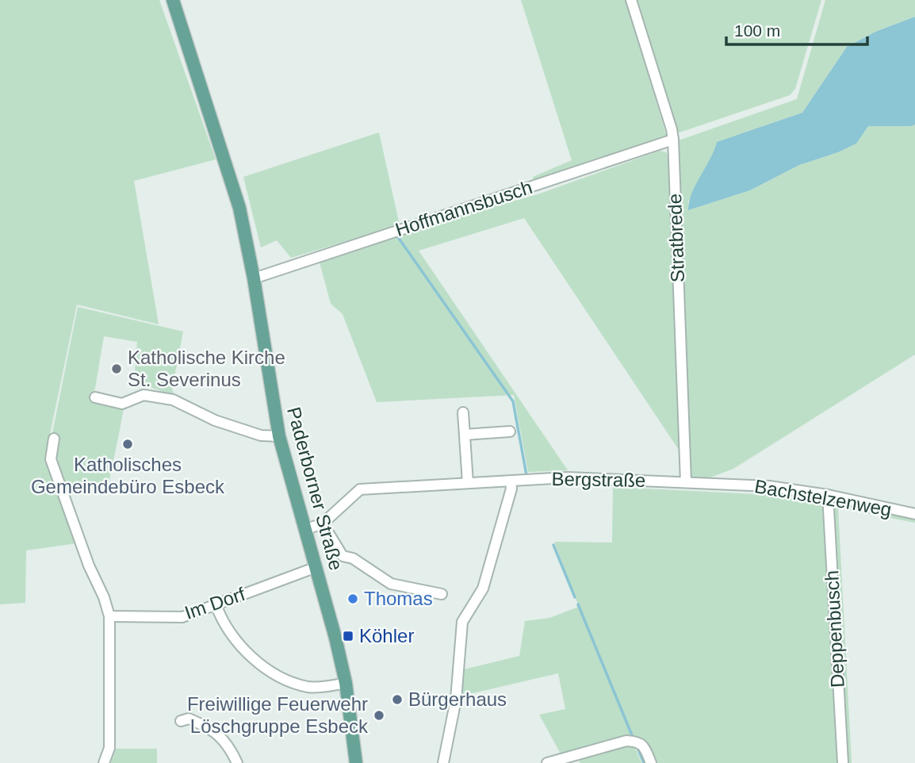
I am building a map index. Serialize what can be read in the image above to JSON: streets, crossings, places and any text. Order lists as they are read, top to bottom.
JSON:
{
  "streets": {
    "main road": ["Paderborner Straße"],
    "street": [
      "Hoffmannsbusch",
      "Stratbrede",
      "Bergstraße",
      "Bachstelzenweg",
      "Im Dorf",
      "Deppenbusch"
    ]
  },
  "crossings": [
    ["Hoffmannsbusch", "Stratbrede"],
    ["Hoffmannsbusch", "Paderborner Straße"],
    ["Stratbrede", "Bergstraße"],
    ["Bergstraße", "Paderborner Straße"],
    ["Bergstraße", "Bachstelzenweg"],
    ["Paderborner Straße", "Im Dorf"],
    ["Bachstelzenweg", "Deppenbusch"]
  ],
  "places": {
    "other": [
      "Katholische Kirche St. Severinus",
      "Katholisches Gemeindebüro Esbeck",
      "Thomas",
      "Bürgerhaus",
      "Freiwillige Feuerwehr Löschgruppe Esbeck"
    ],
    "transit": ["Köhler"]
  },
  "scale_bar": "100 m"
}
